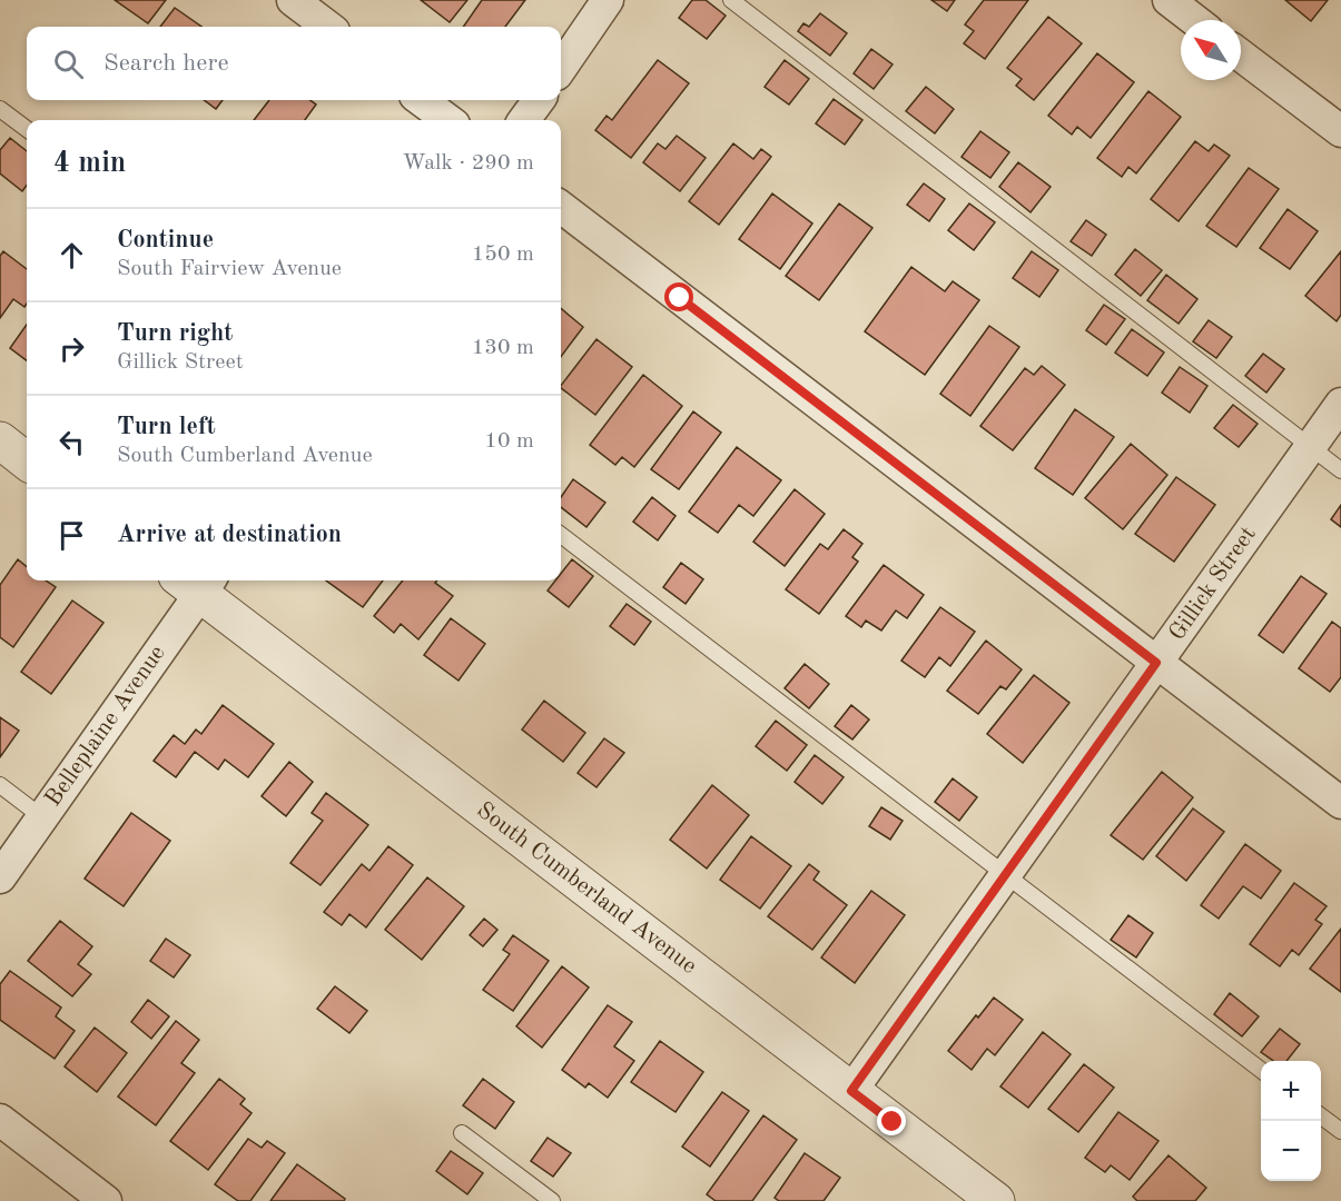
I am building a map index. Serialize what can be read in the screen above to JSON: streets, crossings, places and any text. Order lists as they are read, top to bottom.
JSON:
{
  "streets": {
    "street": ["Gillick Street", "Belleplaine Avenue", "South Cumberland Avenue"]
  },
  "crossings": [
    ["Gillick Street", "South Cumberland Avenue"],
    ["Belleplaine Avenue", "South Cumberland Avenue"]
  ],
  "north": "top left",
  "page": {
    "search": "Search here",
    "heading": ["4 min", "Walk · 290 m"],
    "list": [
      ["Continue", "South Fairview Avenue", "150 m"],
      ["Turn right", "Gillick Street", "130 m"],
      ["Turn left", "South Cumberland Avenue", "10 m"],
      "Arrive at destination"
    ],
    "map_buttons": ["+", "−"]
  }
}
